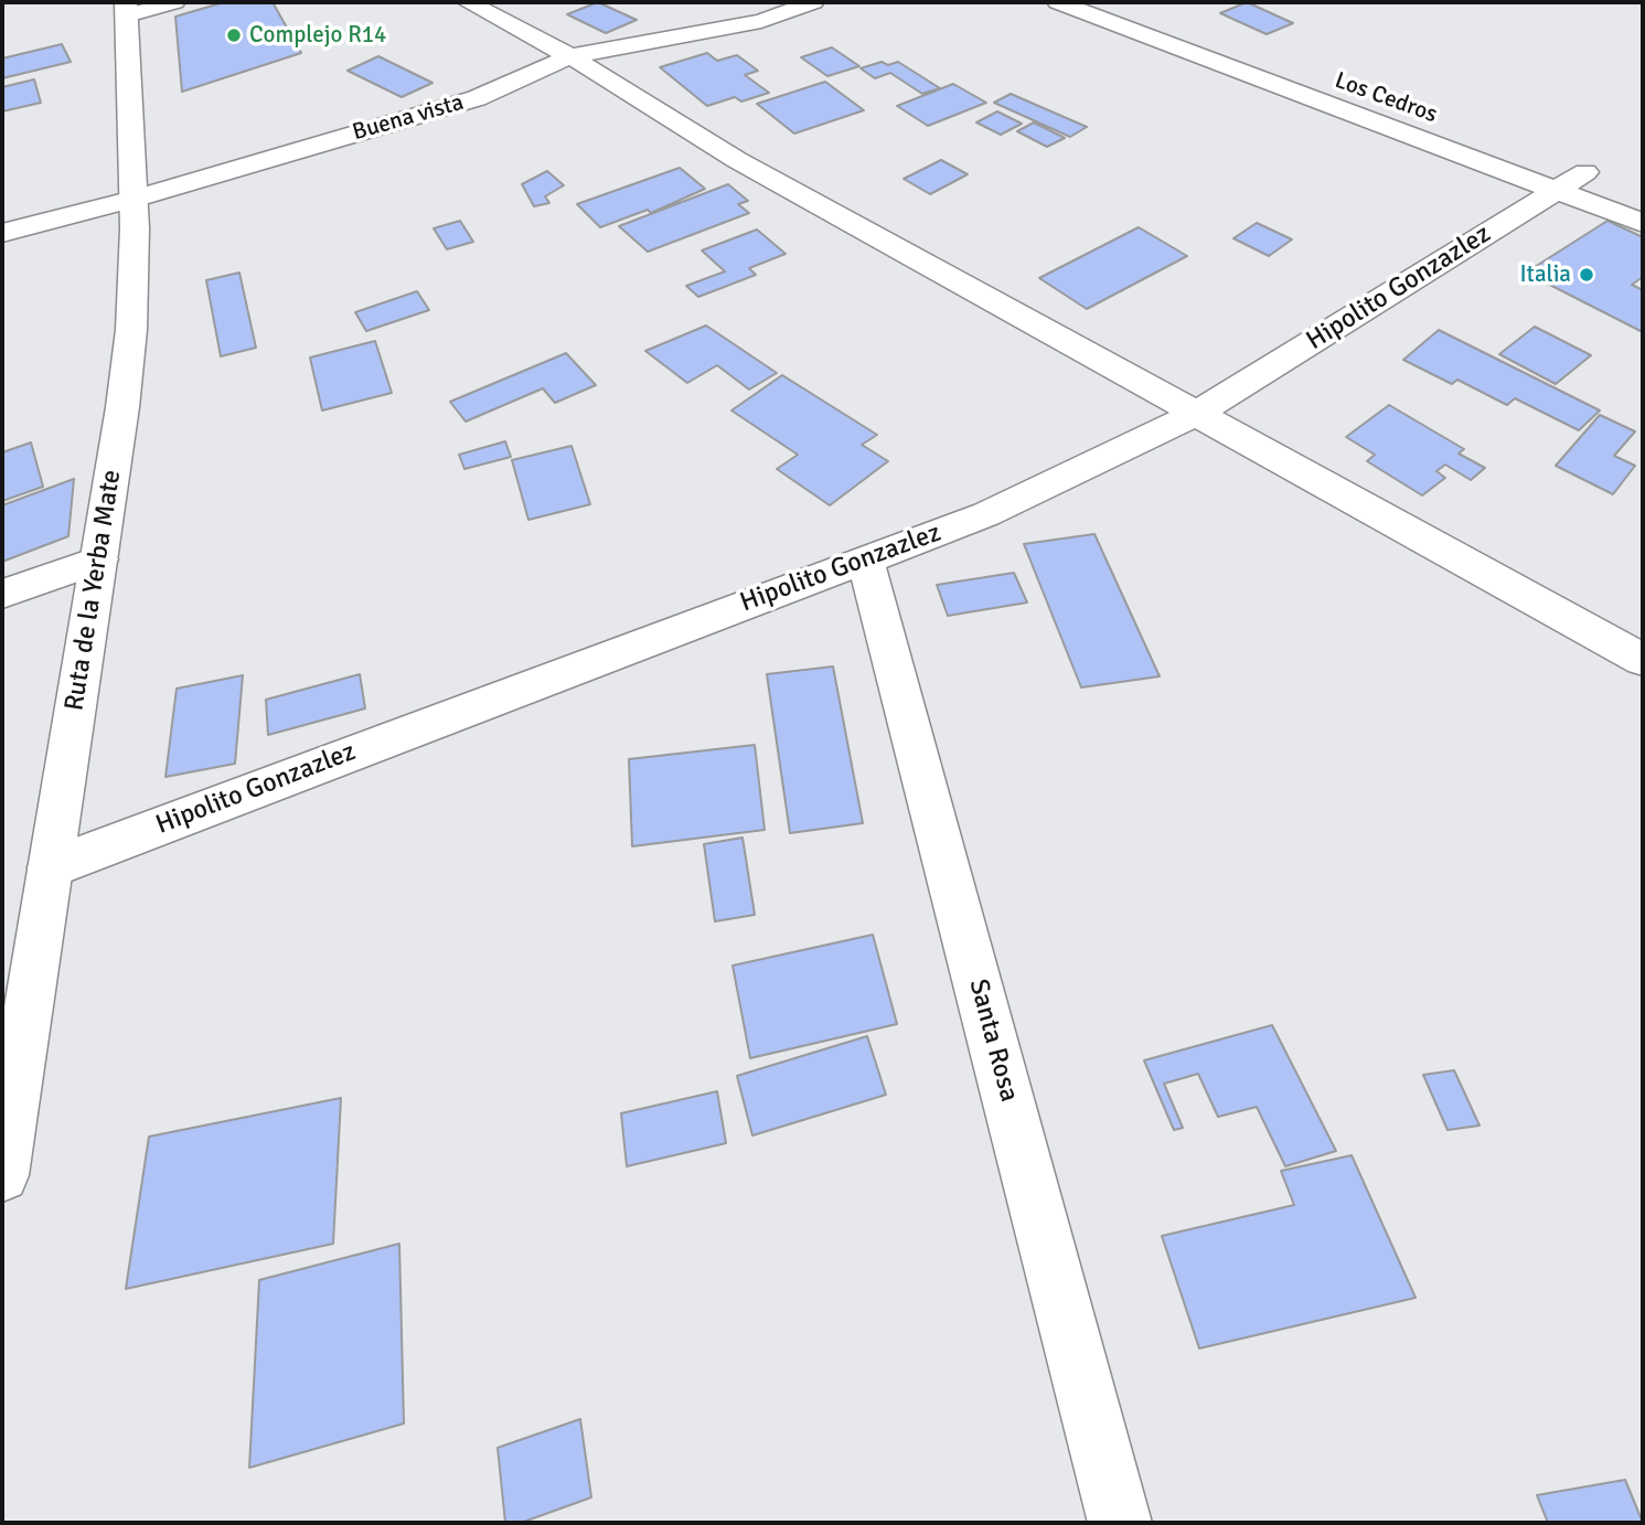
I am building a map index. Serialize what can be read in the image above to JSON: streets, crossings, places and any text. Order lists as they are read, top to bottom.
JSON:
{
  "streets": {
    "street": [
      "Buena vista",
      "Hipolito Gonzazlez",
      "Ruta de la Yerba Mate",
      "Santa Rosa"
    ]
  },
  "crossings": [
    ["Buena vista", "Ruta de la Yerba Mate"],
    ["Hipolito Gonzazlez", "Ruta de la Yerba Mate"],
    ["Hipolito Gonzazlez", "Santa Rosa"]
  ],
  "places": ["Complejo R14", "Italia"]
}
